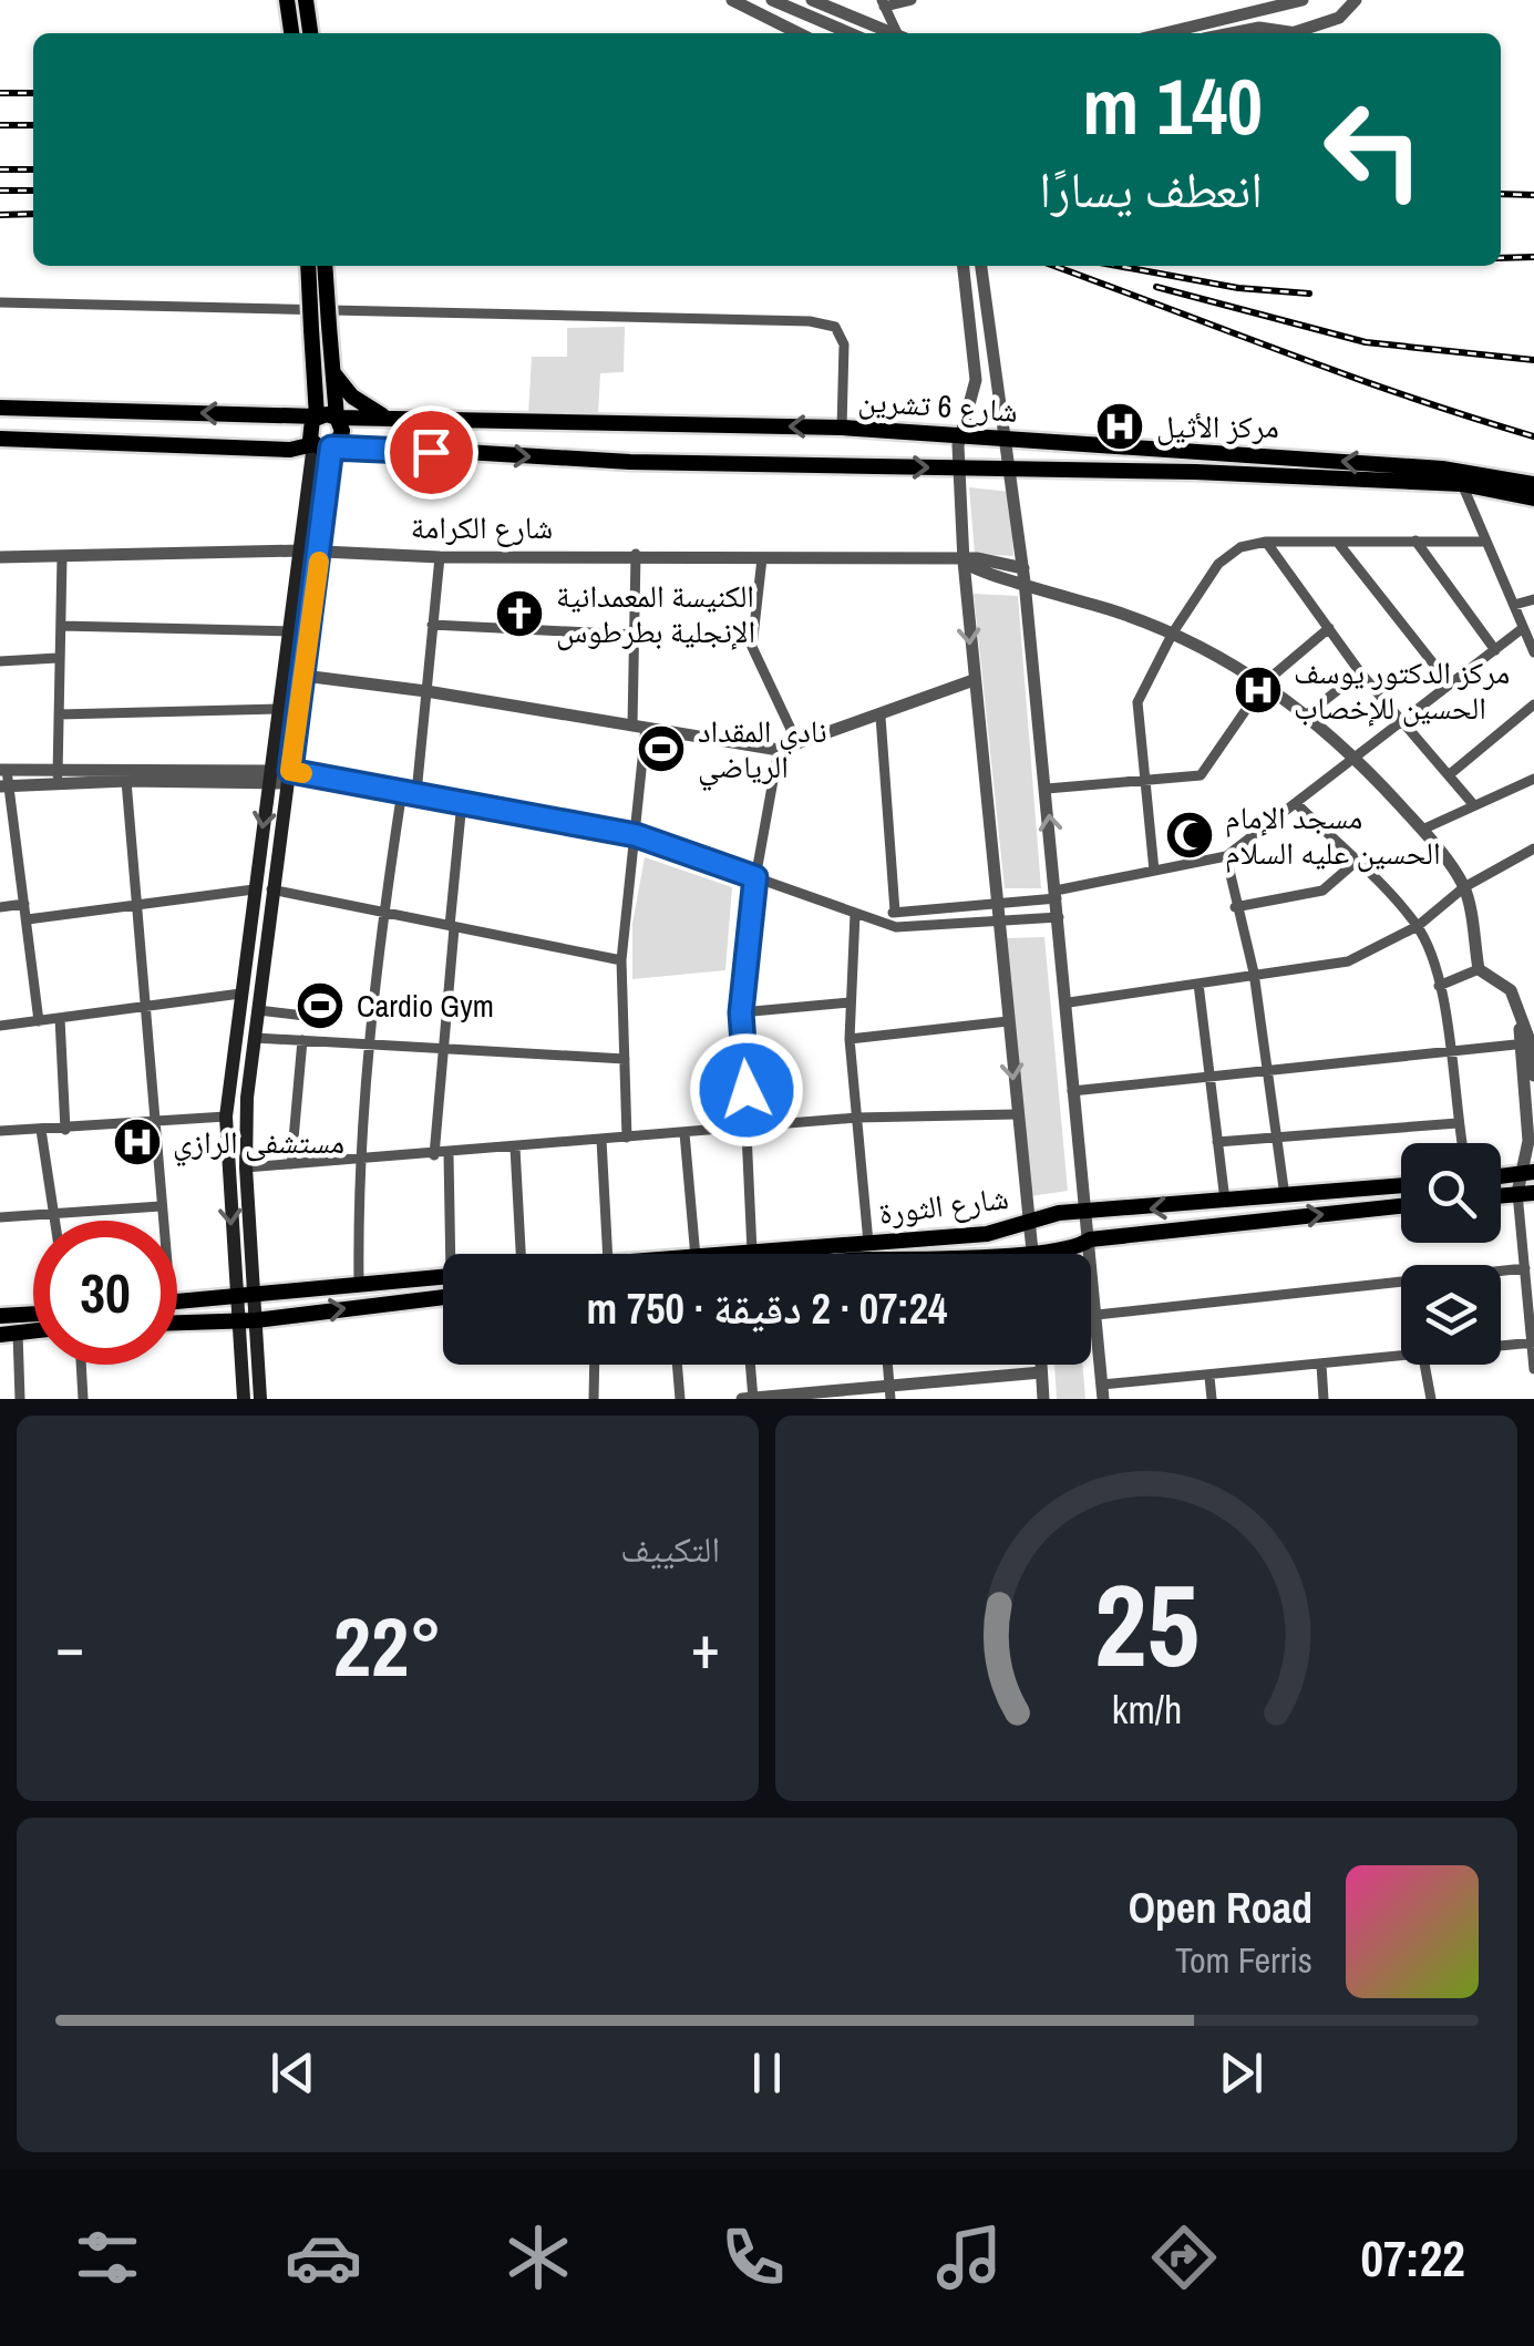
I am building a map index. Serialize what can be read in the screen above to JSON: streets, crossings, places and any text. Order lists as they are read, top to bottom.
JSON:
{
  "streets": {
    "main road": ["شارع 6 تشرين", "شارع الثورة"],
    "street": ["شارع الكرامة"]
  },
  "places": {
    "hospital": ["مركز الأثيل", "مركز الدكتور يوسف الحسين للإخصاب", "مستشفى الرازي"],
    "church": ["الكنيسة المعمدانية الإنجلية بطرطوس"],
    "sports": ["نادي المقداد الرياضي", "Cardio Gym"],
    "mosque": ["مسجد الإمام الحسين عليه السلام"]
  },
  "page": {
    "turn": ["140 m", "انعطف يسارًا"],
    "limit": "30",
    "trip": "07:24 · 2 دقيقة · 750 m",
    "tile": "التكييف",
    "heat": ["−", "22°", "+"],
    "song": ["Open Road", "Tom Ferris"],
    "tabs": "07:22",
    "gauge": ["25", "km/h"]
  }
}
